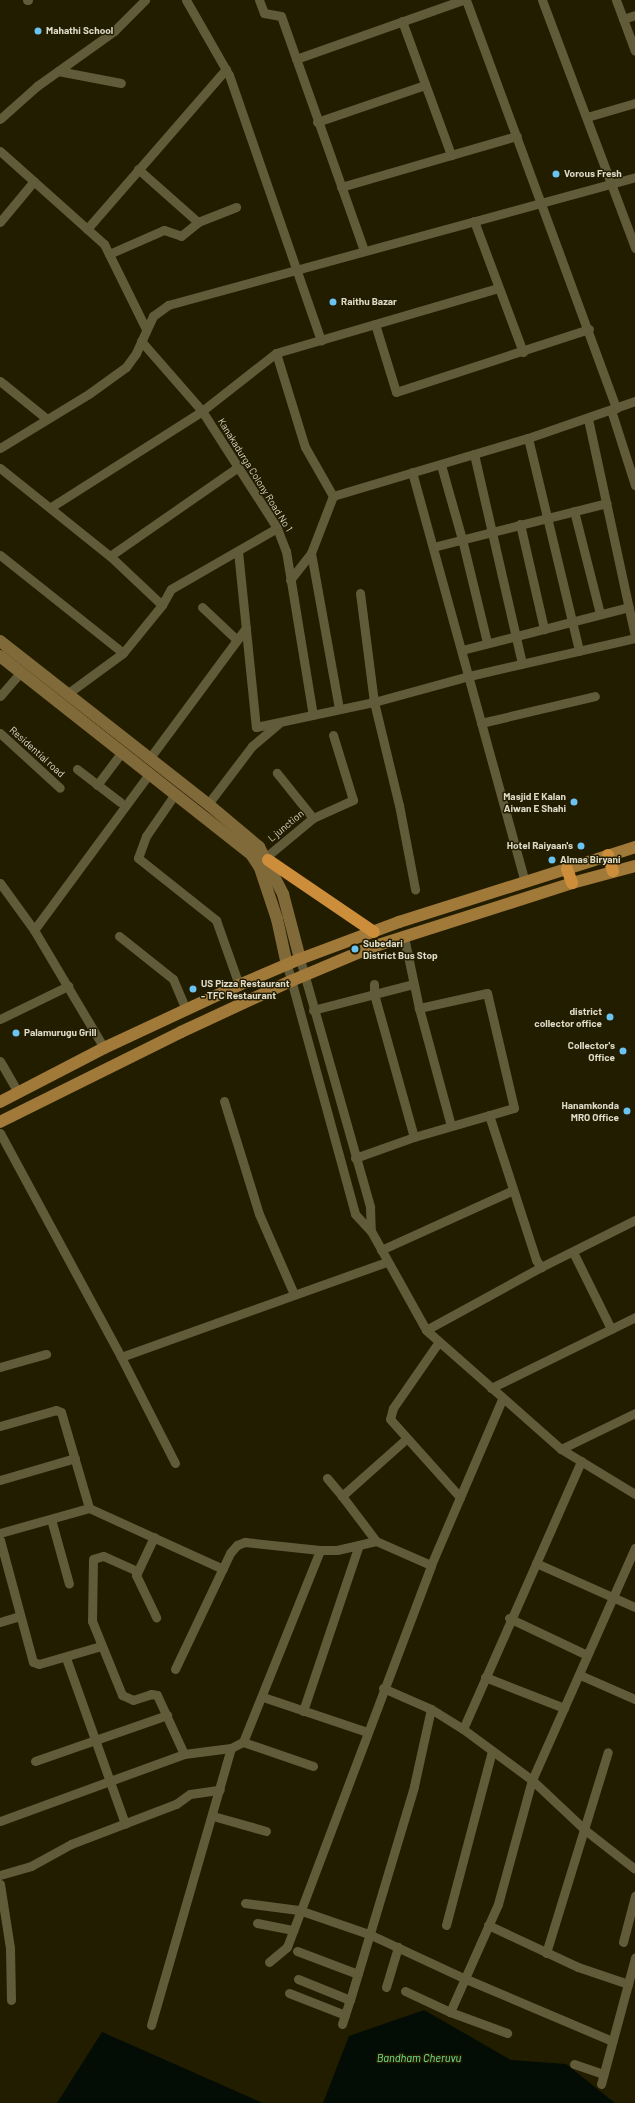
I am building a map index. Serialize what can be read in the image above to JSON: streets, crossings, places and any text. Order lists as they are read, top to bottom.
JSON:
{
  "streets": {
    "street": ["Kanakadurga Colony Road No 1", "Residential road", "L junction"]
  },
  "water": ["Bandham Cheruvu"],
  "places": [
    "Mahathi School",
    "Vorous Fresh",
    "Raithu Bazar",
    "Masjid E Kalan Aiwan E Shahi",
    "Hotel Raiyaan's",
    "Almas Biryani",
    "Subedari District Bus Stop",
    "US Pizza Restaurant - TFC Restaurant",
    "district collector office",
    "Palamurugu Grill",
    "Collector's Office",
    "Hanamkonda MRO Office"
  ]
}
